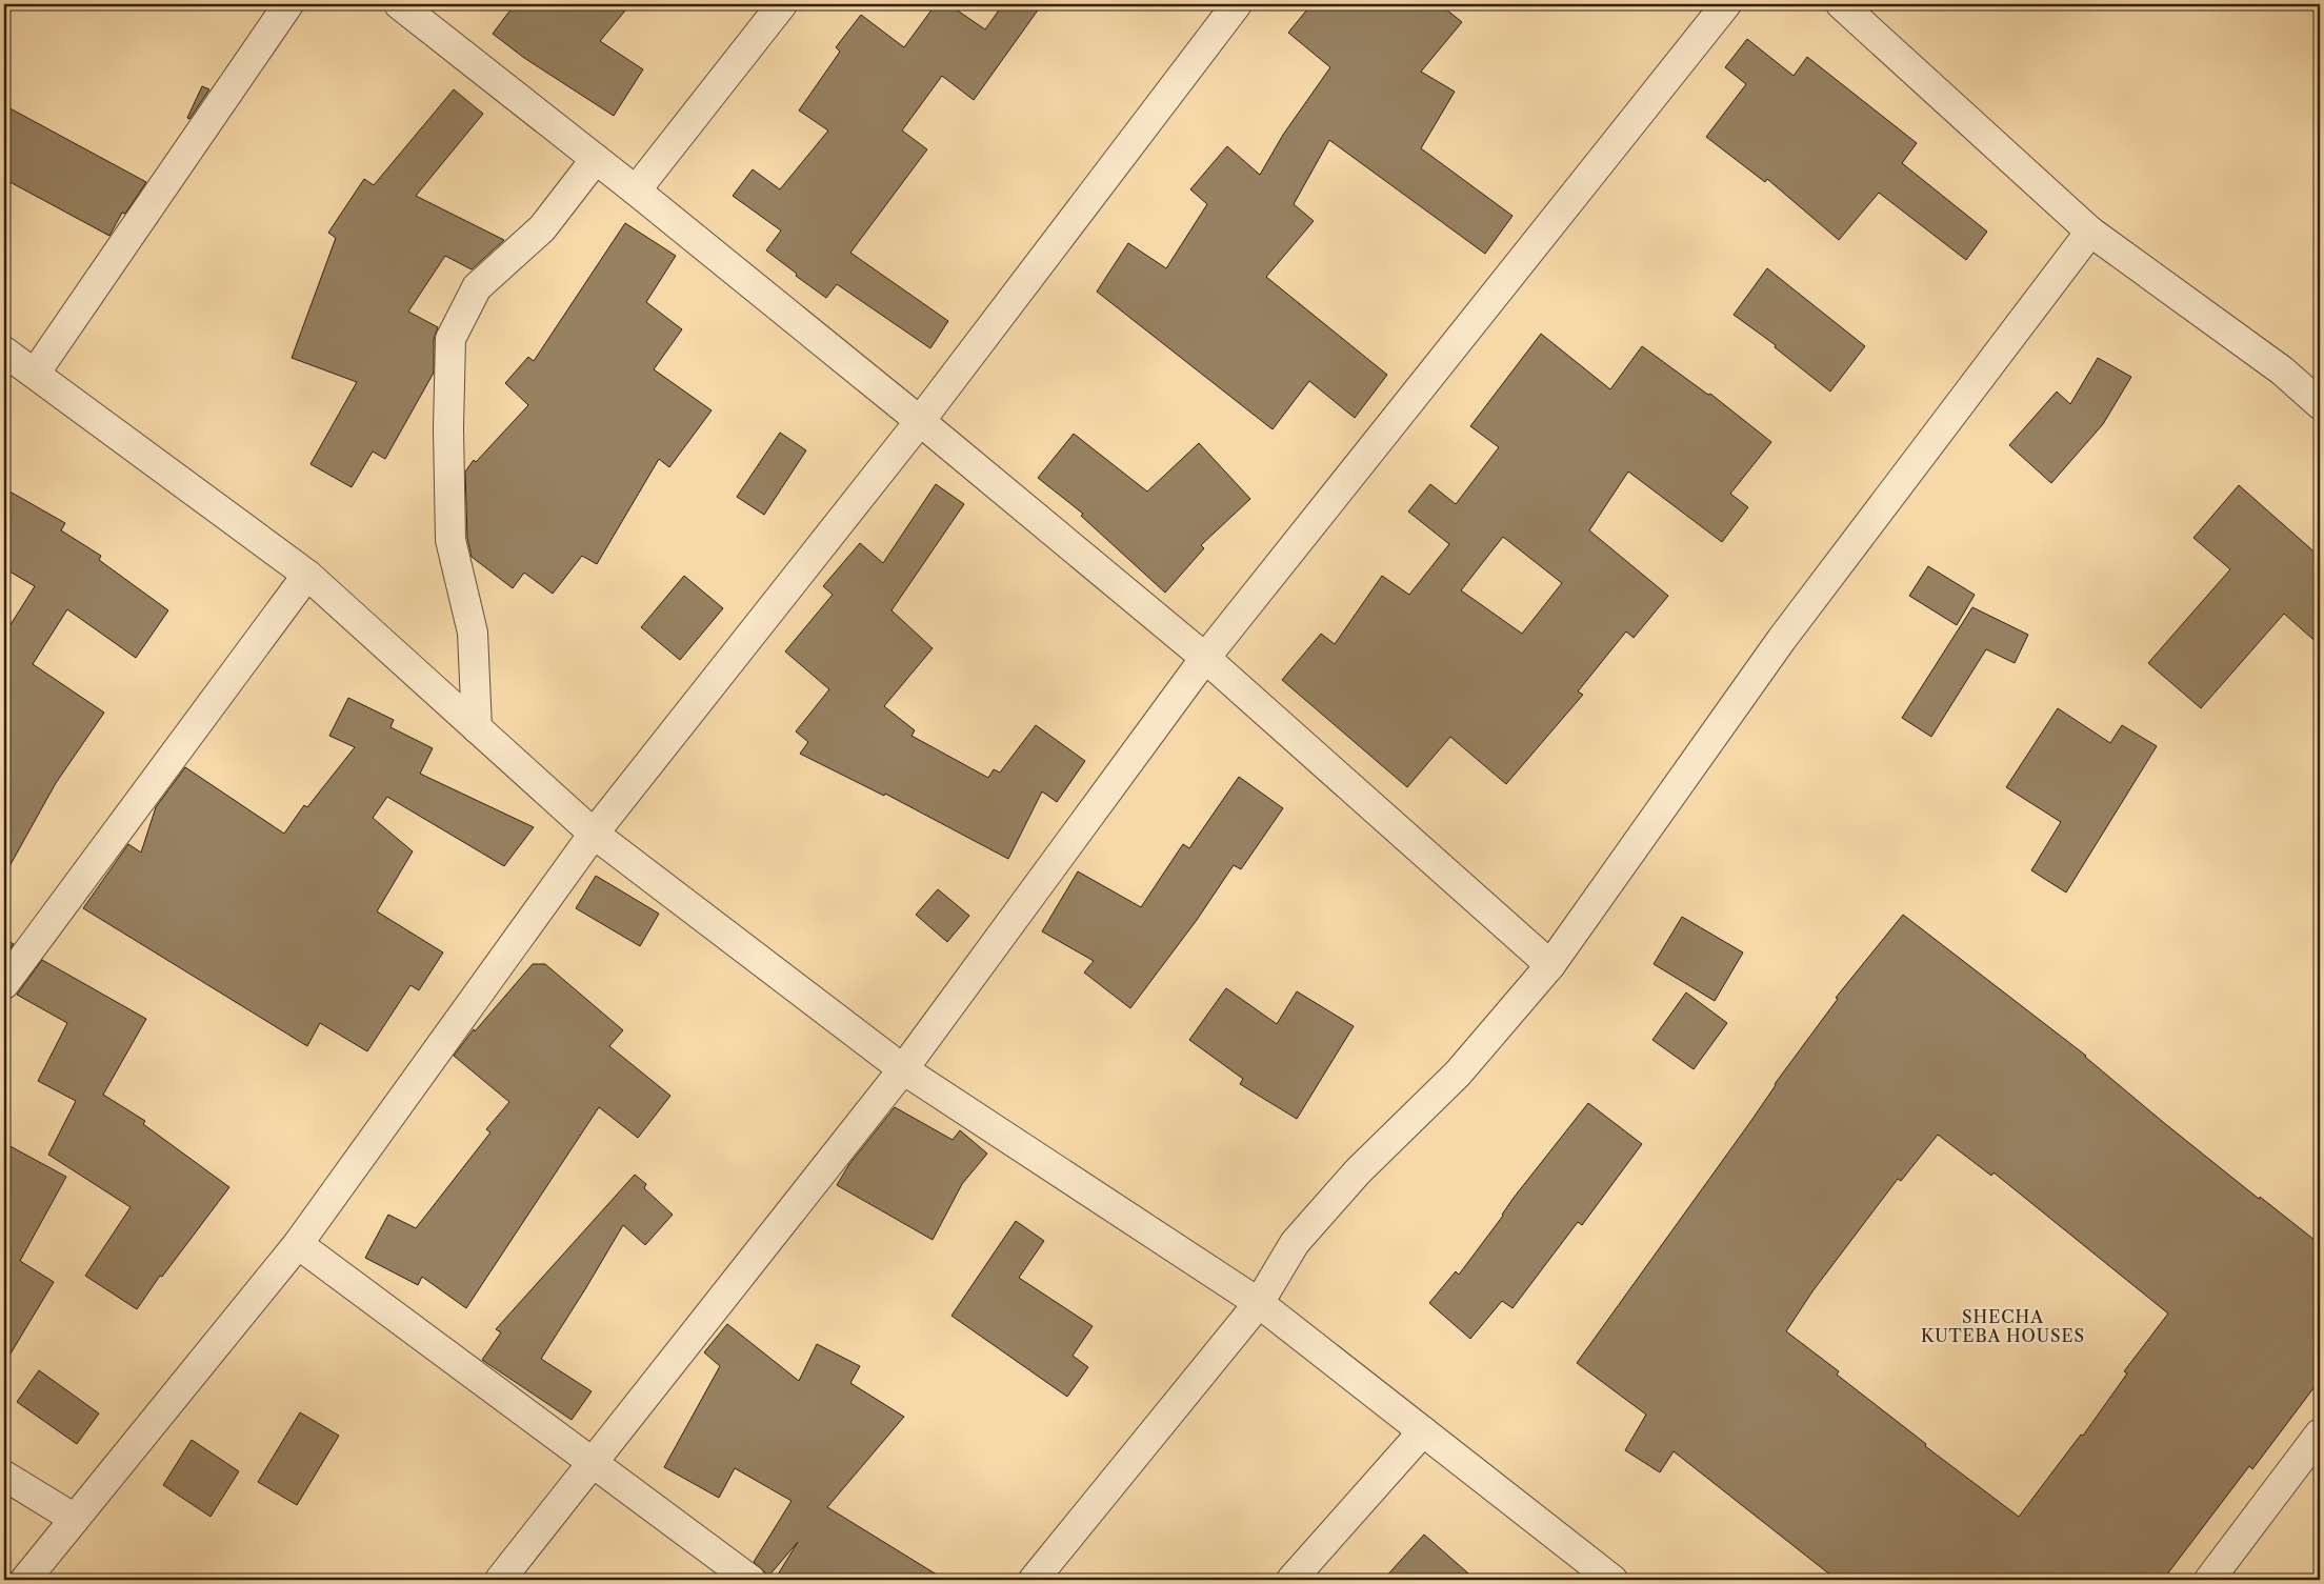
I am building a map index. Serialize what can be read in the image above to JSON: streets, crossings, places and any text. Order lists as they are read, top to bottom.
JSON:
{
  "districts": ["SHECHA KUTEBA HOUSES"]
}
